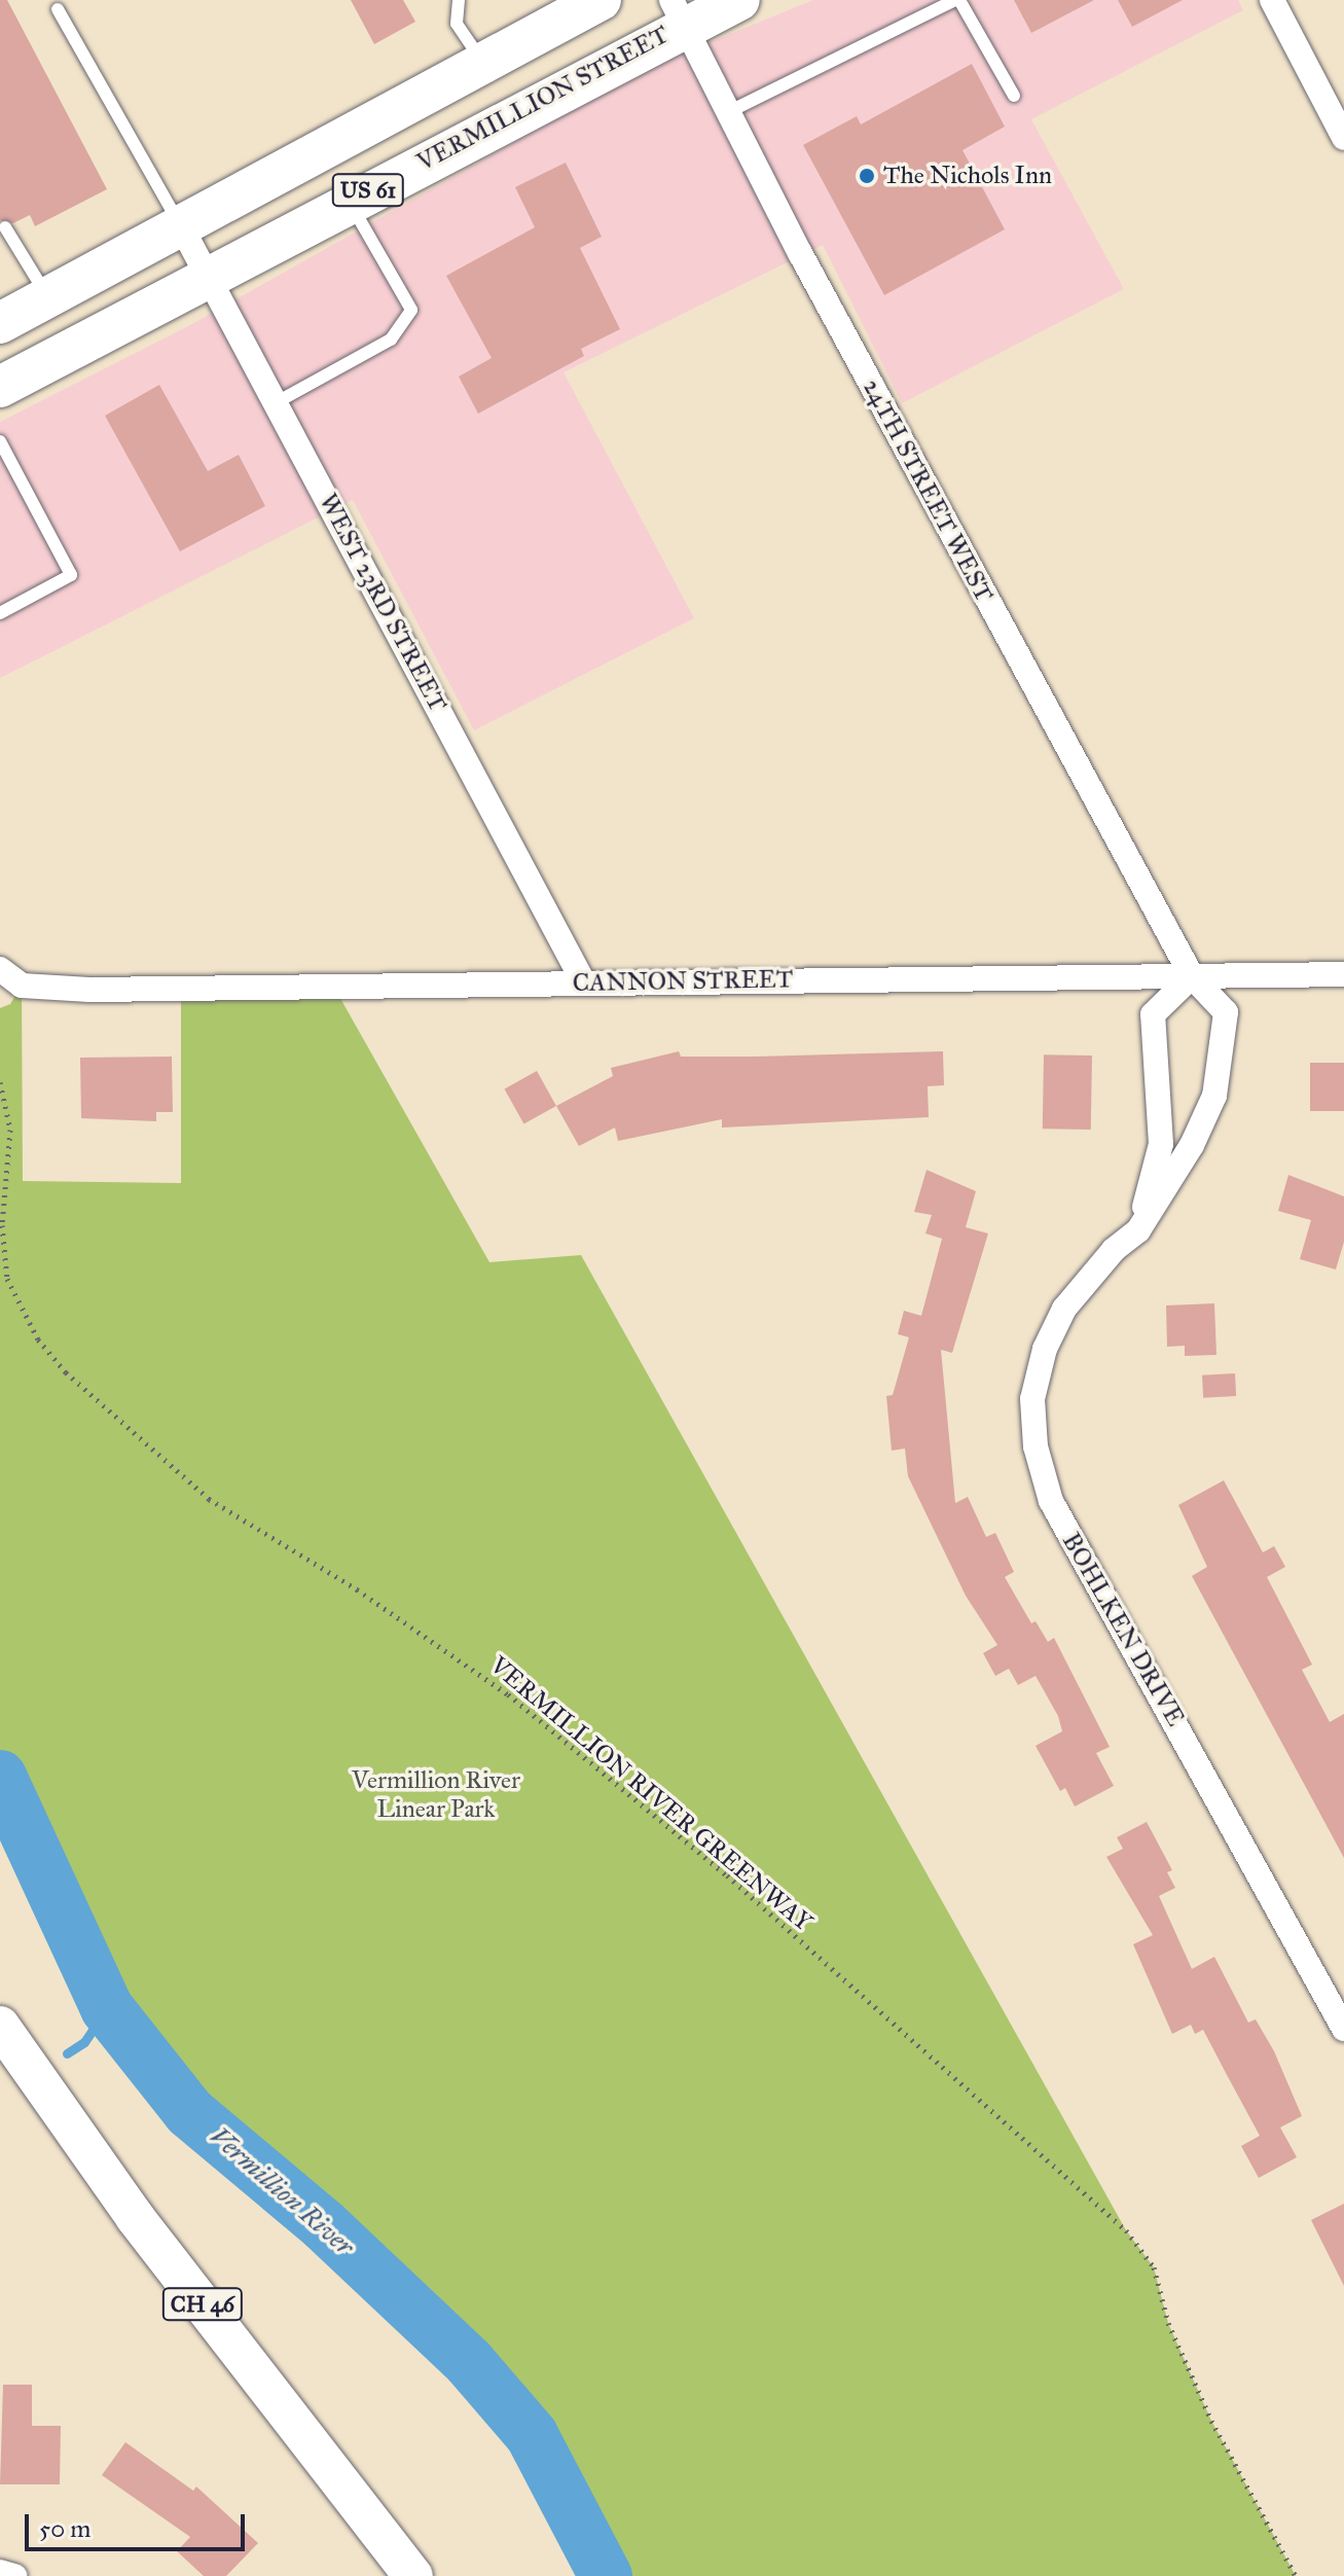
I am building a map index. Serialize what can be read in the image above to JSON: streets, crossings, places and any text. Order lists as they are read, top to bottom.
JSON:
{
  "streets": {
    "highway": ["VERMILLION STREET", "US 61"],
    "main road": ["CH 46"],
    "street": [
      "24TH STREET WEST",
      "WEST 23RD STREET",
      "CANNON STREET",
      "BOHLKEN DRIVE"
    ],
    "path": ["VERMILLION RIVER GREENWAY"]
  },
  "crossings": [
    ["VERMILLION STREET", "24TH STREET WEST"],
    ["VERMILLION STREET", "WEST 23RD STREET"],
    ["US 61", "WEST 23RD STREET"],
    ["24TH STREET WEST", "CANNON STREET"],
    ["24TH STREET WEST", "BOHLKEN DRIVE"],
    ["WEST 23RD STREET", "CANNON STREET"],
    ["CANNON STREET", "BOHLKEN DRIVE"]
  ],
  "water": ["Vermillion River"],
  "parks": ["Vermillion River Linear Park"],
  "places": ["The Nichols Inn"],
  "scale_bar": "50 m"
}
